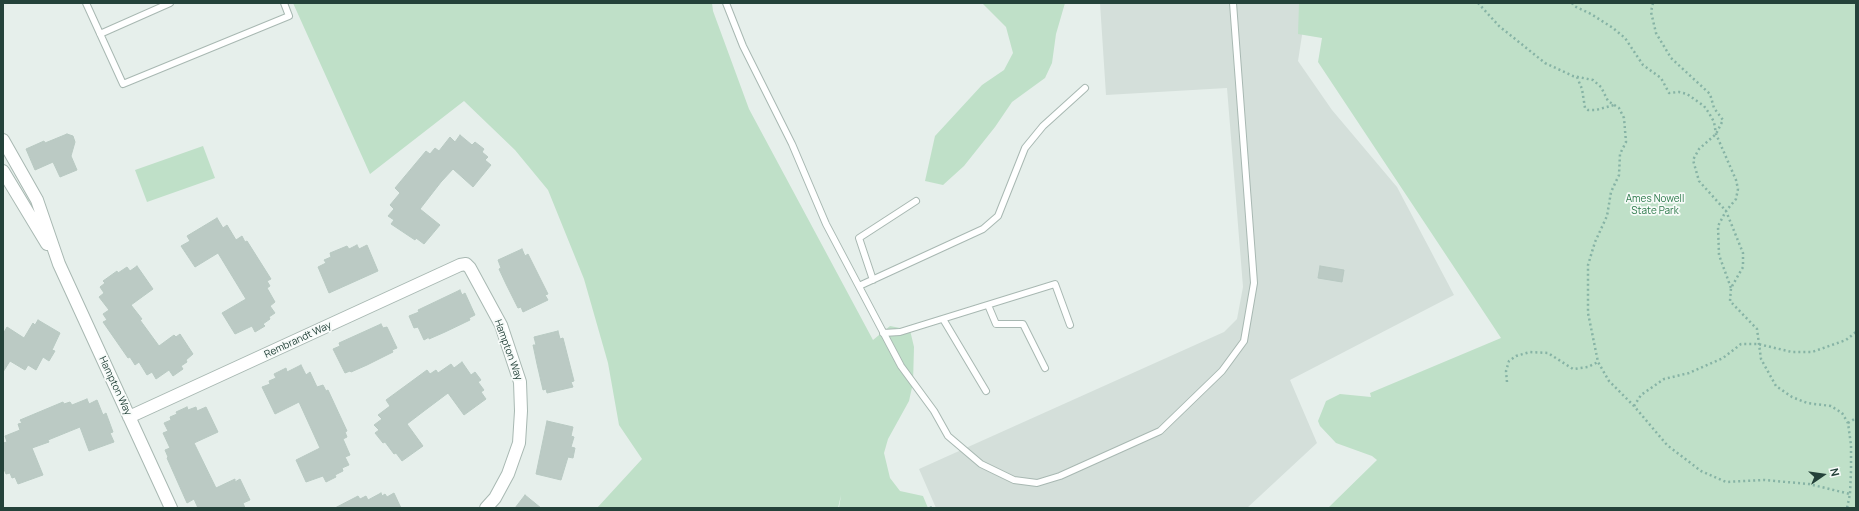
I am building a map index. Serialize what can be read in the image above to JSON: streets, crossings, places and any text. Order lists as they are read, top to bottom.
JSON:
{
  "streets": {
    "street": ["Rembrandt Way", "Hampton Way"]
  },
  "crossings": [
    ["Rembrandt Way", "Hampton Way"]
  ],
  "parks": ["Ames Nowell State Park"],
  "north": "right"
}
